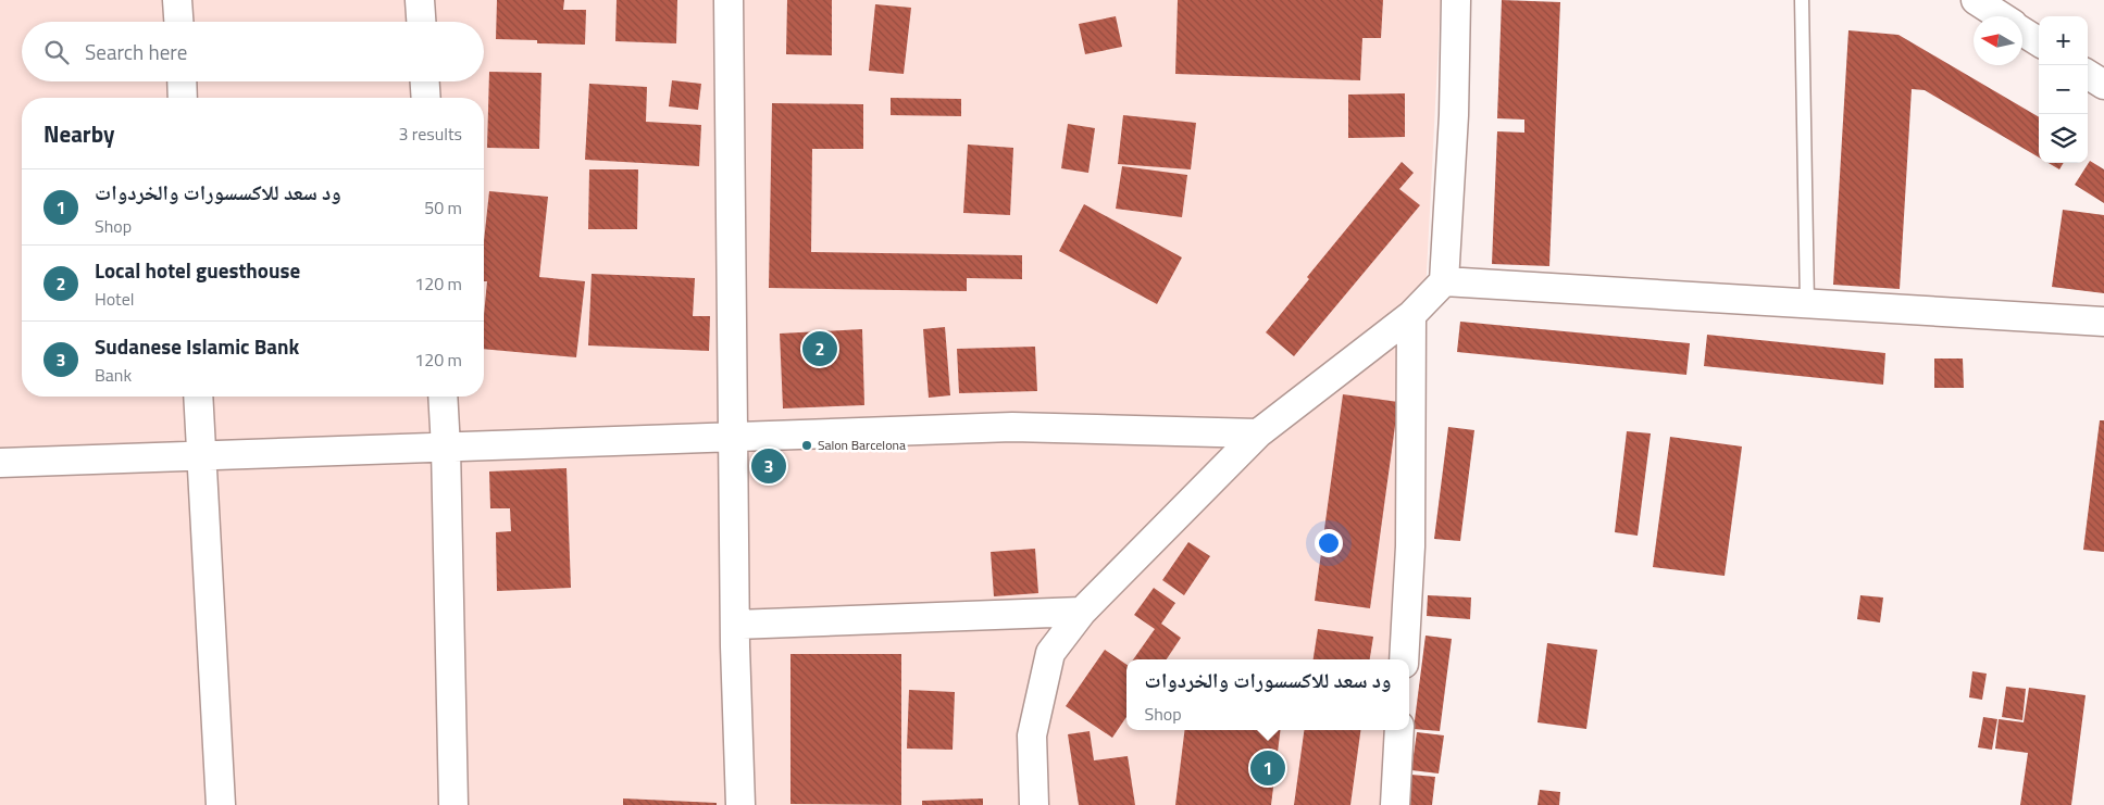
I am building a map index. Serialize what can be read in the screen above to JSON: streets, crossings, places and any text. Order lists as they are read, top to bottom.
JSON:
{
  "places": ["Salon Barcelona"],
  "north": "left",
  "page": {
    "map_buttons": ["+", "−"],
    "search": "Search here",
    "heading": ["Nearby", "3 results"],
    "list": [
      {
        "mark": "1",
        "name": "ود سعد للاكسسورات والخردوات",
        "note": "Shop",
        "value": "50 m"
      },
      {
        "mark": "2",
        "name": "Local hotel guesthouse",
        "note": "Hotel",
        "value": "120 m"
      },
      {
        "mark": "3",
        "name": "Sudanese Islamic Bank",
        "note": "Bank",
        "value": "120 m"
      }
    ],
    "pins": ["2", "3", "1"],
    "popup": ["ود سعد للاكسسورات والخردوات", "Shop"]
  }
}
